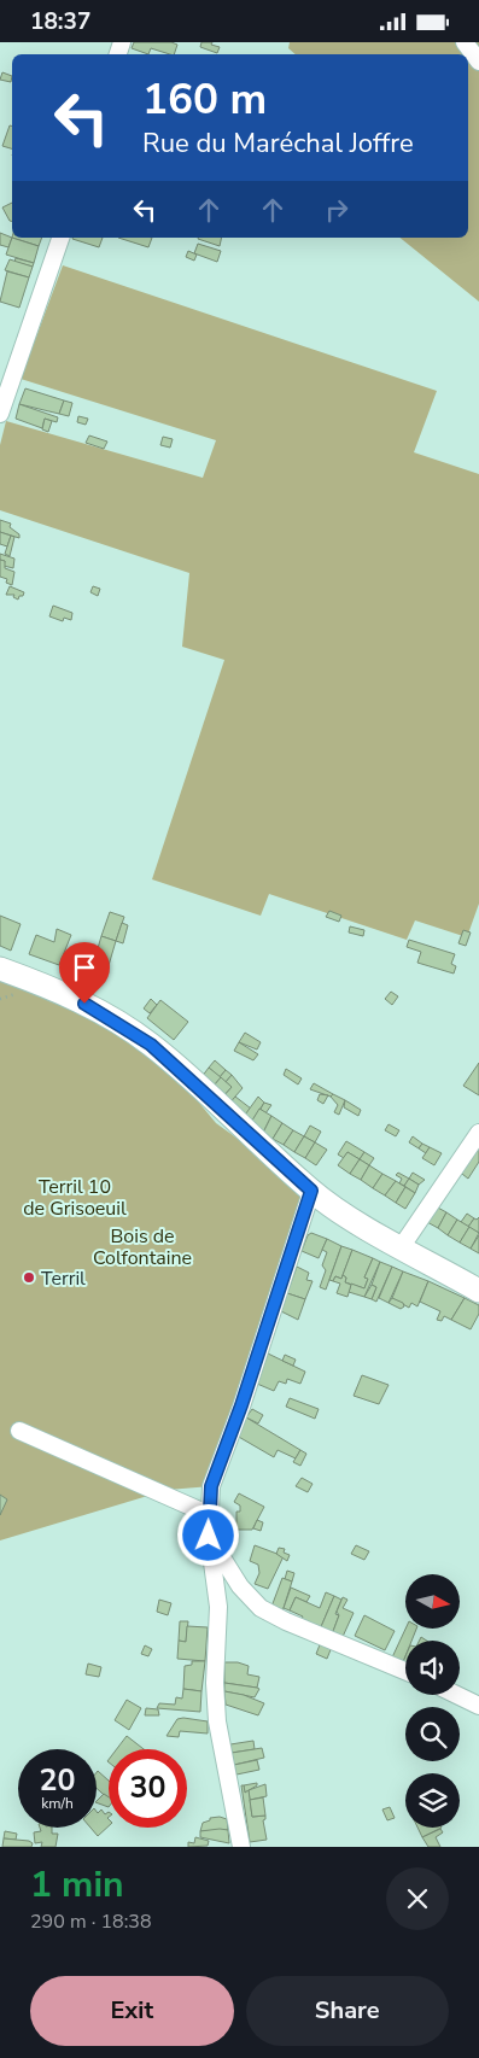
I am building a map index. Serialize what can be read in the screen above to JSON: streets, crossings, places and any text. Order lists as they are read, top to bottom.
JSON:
{
  "parks": ["Terril 10 de Grisoeuil", "Bois de Colfontaine"],
  "places": ["Terril"],
  "north": "right",
  "page": {
    "status": "18:37",
    "turn": ["160 m", "Rue du Maréchal Joffre"],
    "speed": "20 km/h",
    "limit": "30",
    "heading": ["1 min", "290 m · 18:38"],
    "buttons": ["Exit", "Share"]
  }
}
